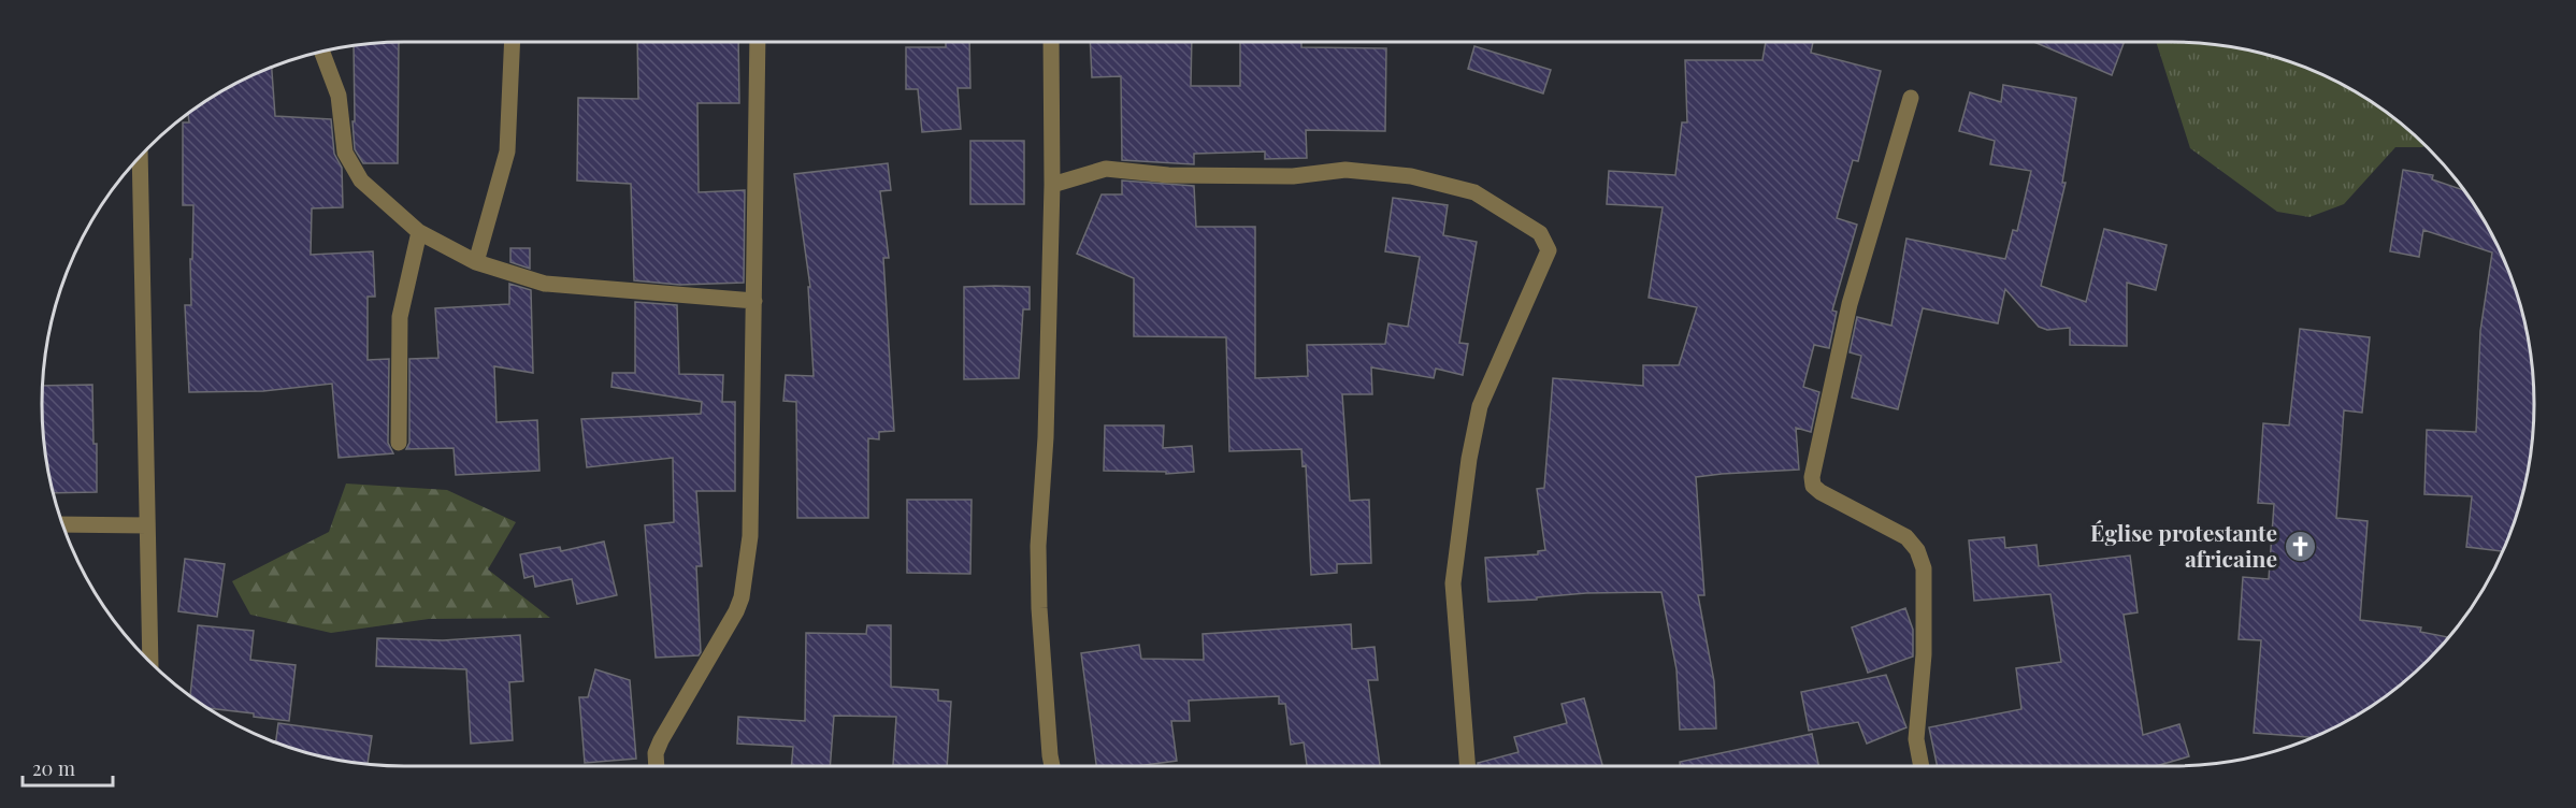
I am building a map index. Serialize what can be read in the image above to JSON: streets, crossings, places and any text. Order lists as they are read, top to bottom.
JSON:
{
  "places": {
    "church": ["Église protestante africaine"]
  },
  "scale_bar": "20 m"
}
